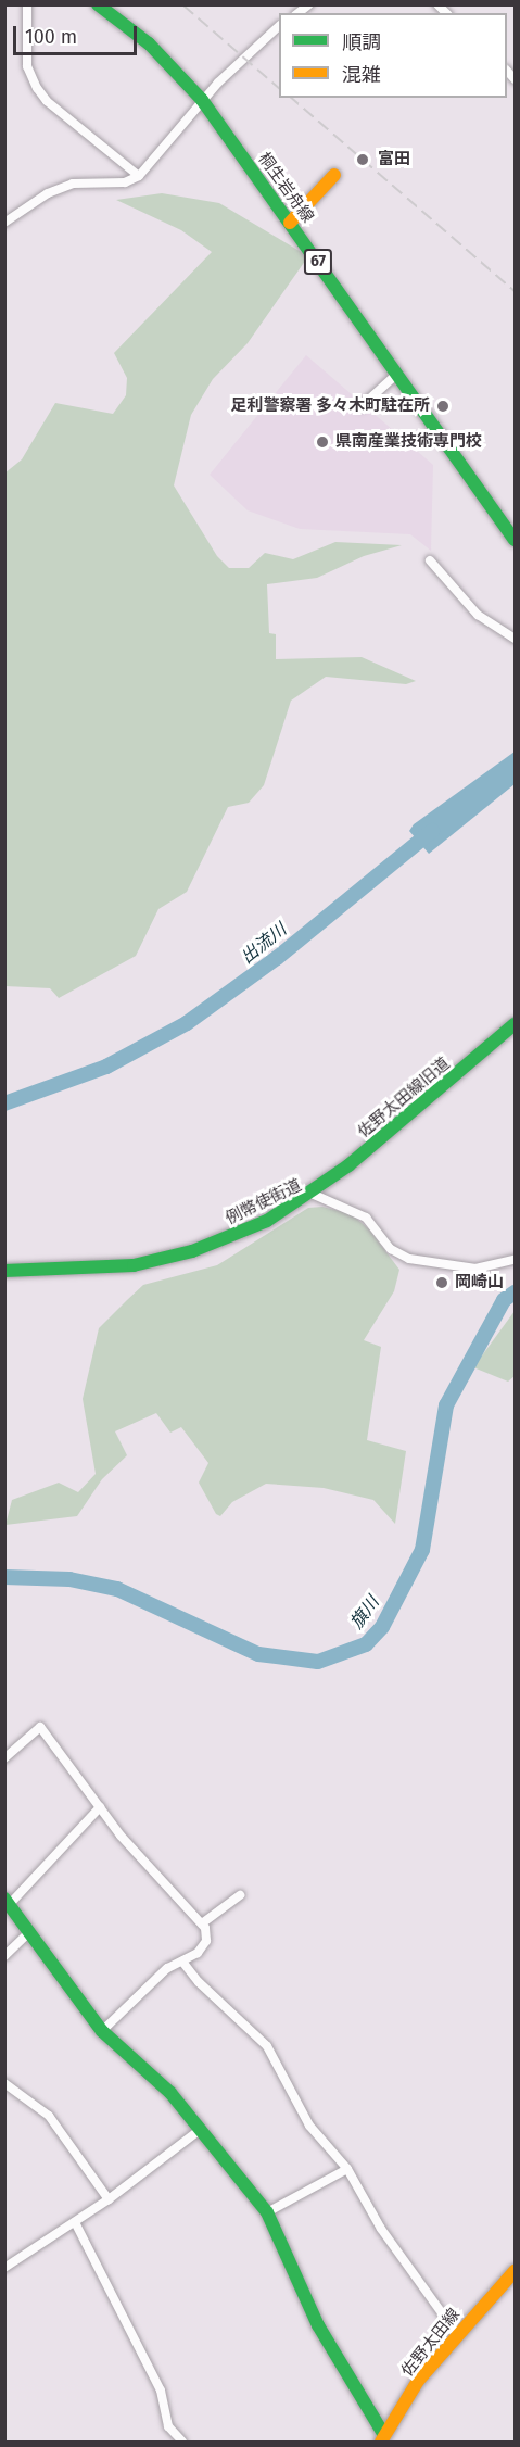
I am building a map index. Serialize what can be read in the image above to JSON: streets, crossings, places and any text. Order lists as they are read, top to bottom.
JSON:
{
  "streets": {
    "street": [
      "桐生岩舟線",
      "67",
      "佐野太田線旧道",
      "例幣使街道",
      "佐野太田線"
    ]
  },
  "crossings": [
    ["佐野太田線旧道", "例幣使街道"]
  ],
  "water": ["出流川", "旗川"],
  "places": [
    "富田",
    "足利警察署 多々木町駐在所",
    "県南産業技術専門校",
    "岡崎山"
  ],
  "legend": ["順調", "混雑"],
  "scale_bar": "100 m"
}
